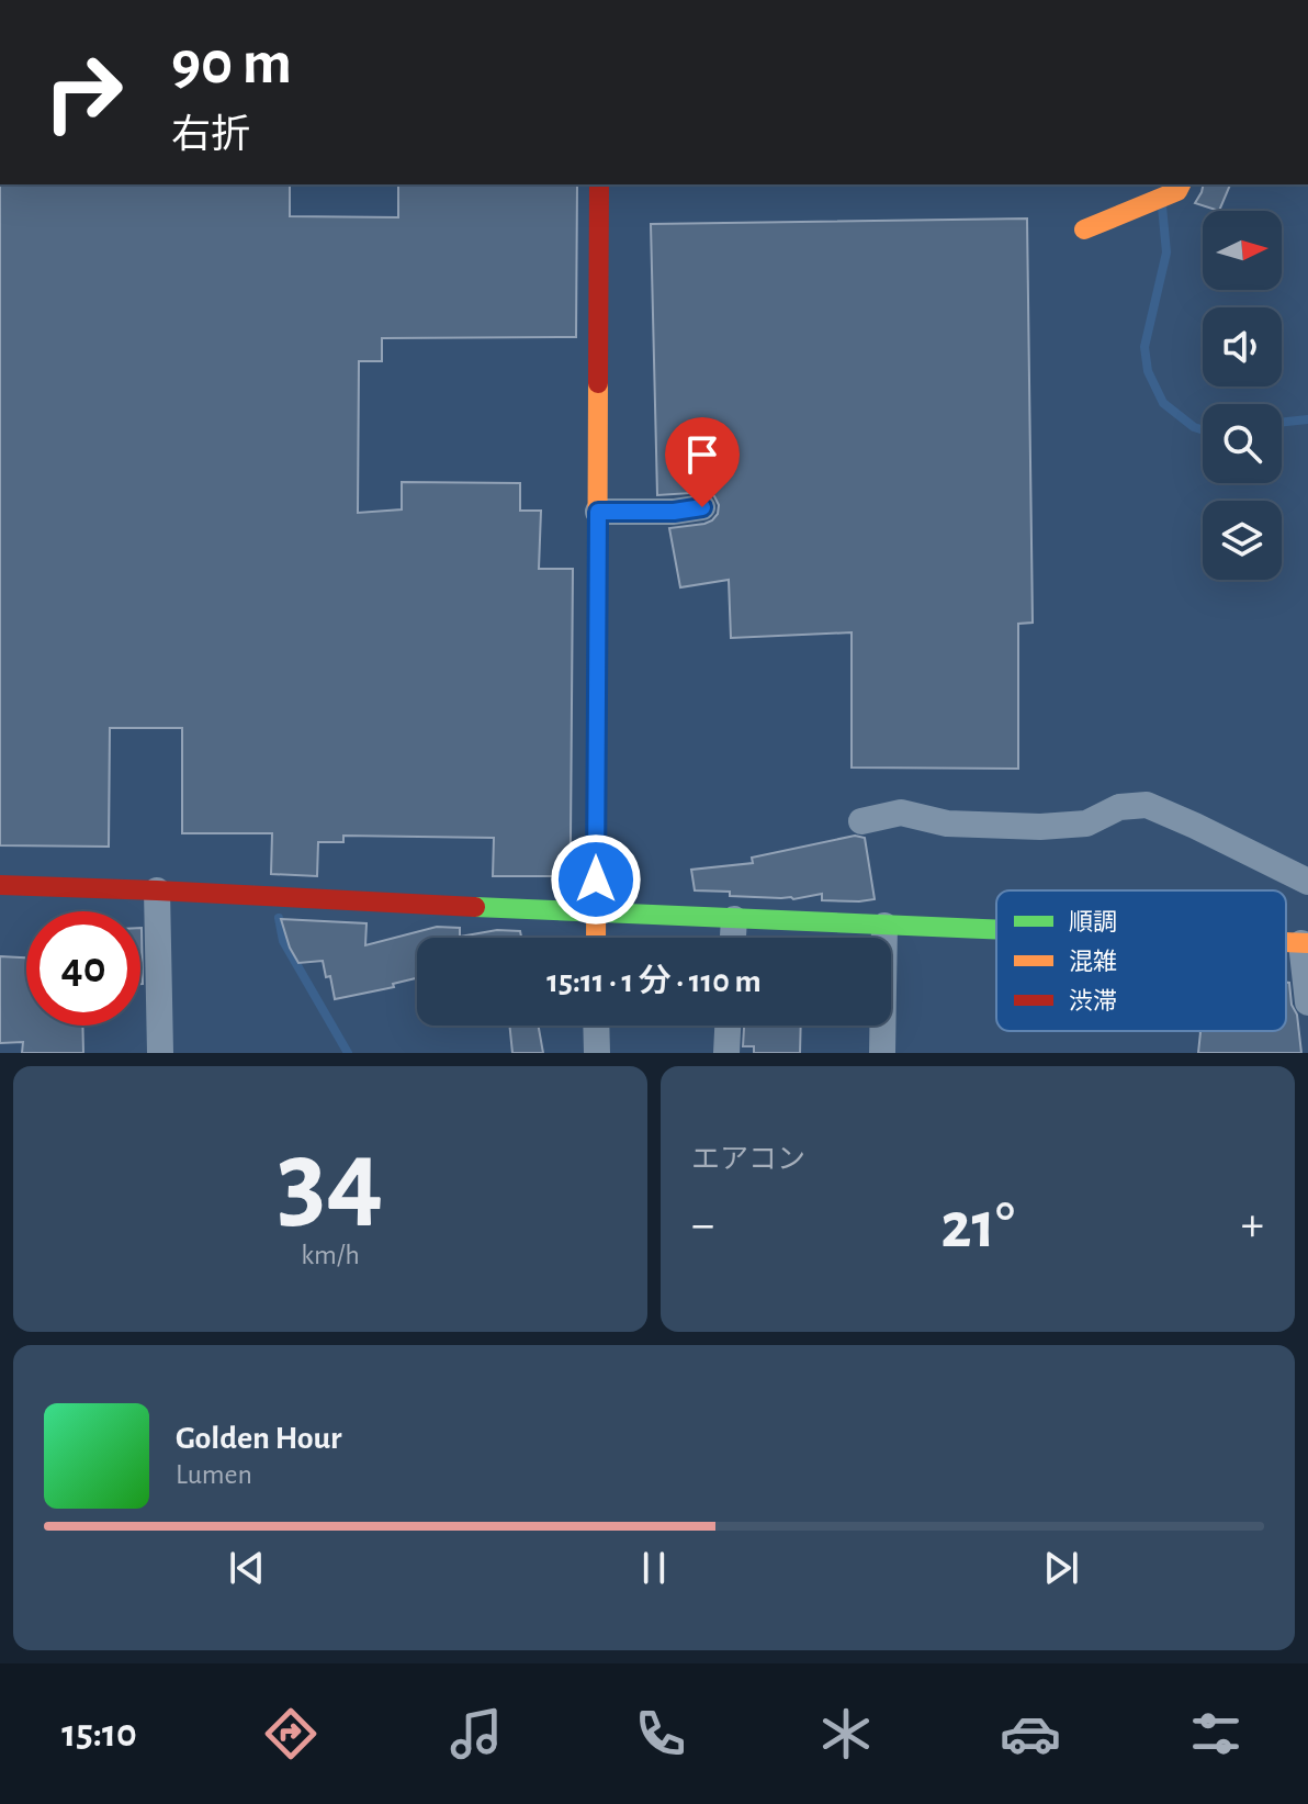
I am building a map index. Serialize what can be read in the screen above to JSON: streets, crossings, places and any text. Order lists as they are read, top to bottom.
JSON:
{
  "legend": ["順調", "混雑", "渋滞"],
  "north": "right",
  "page": {
    "turn": ["90 m", "右折"],
    "limit": "40",
    "trip": "15:11 · 1 分 · 110 m",
    "tile": [
      ["34", "km/h"],
      "エアコン"
    ],
    "heat": ["−", "21°", "+"],
    "song": ["Golden Hour", "Lumen"],
    "tabs": "15:10"
  }
}
